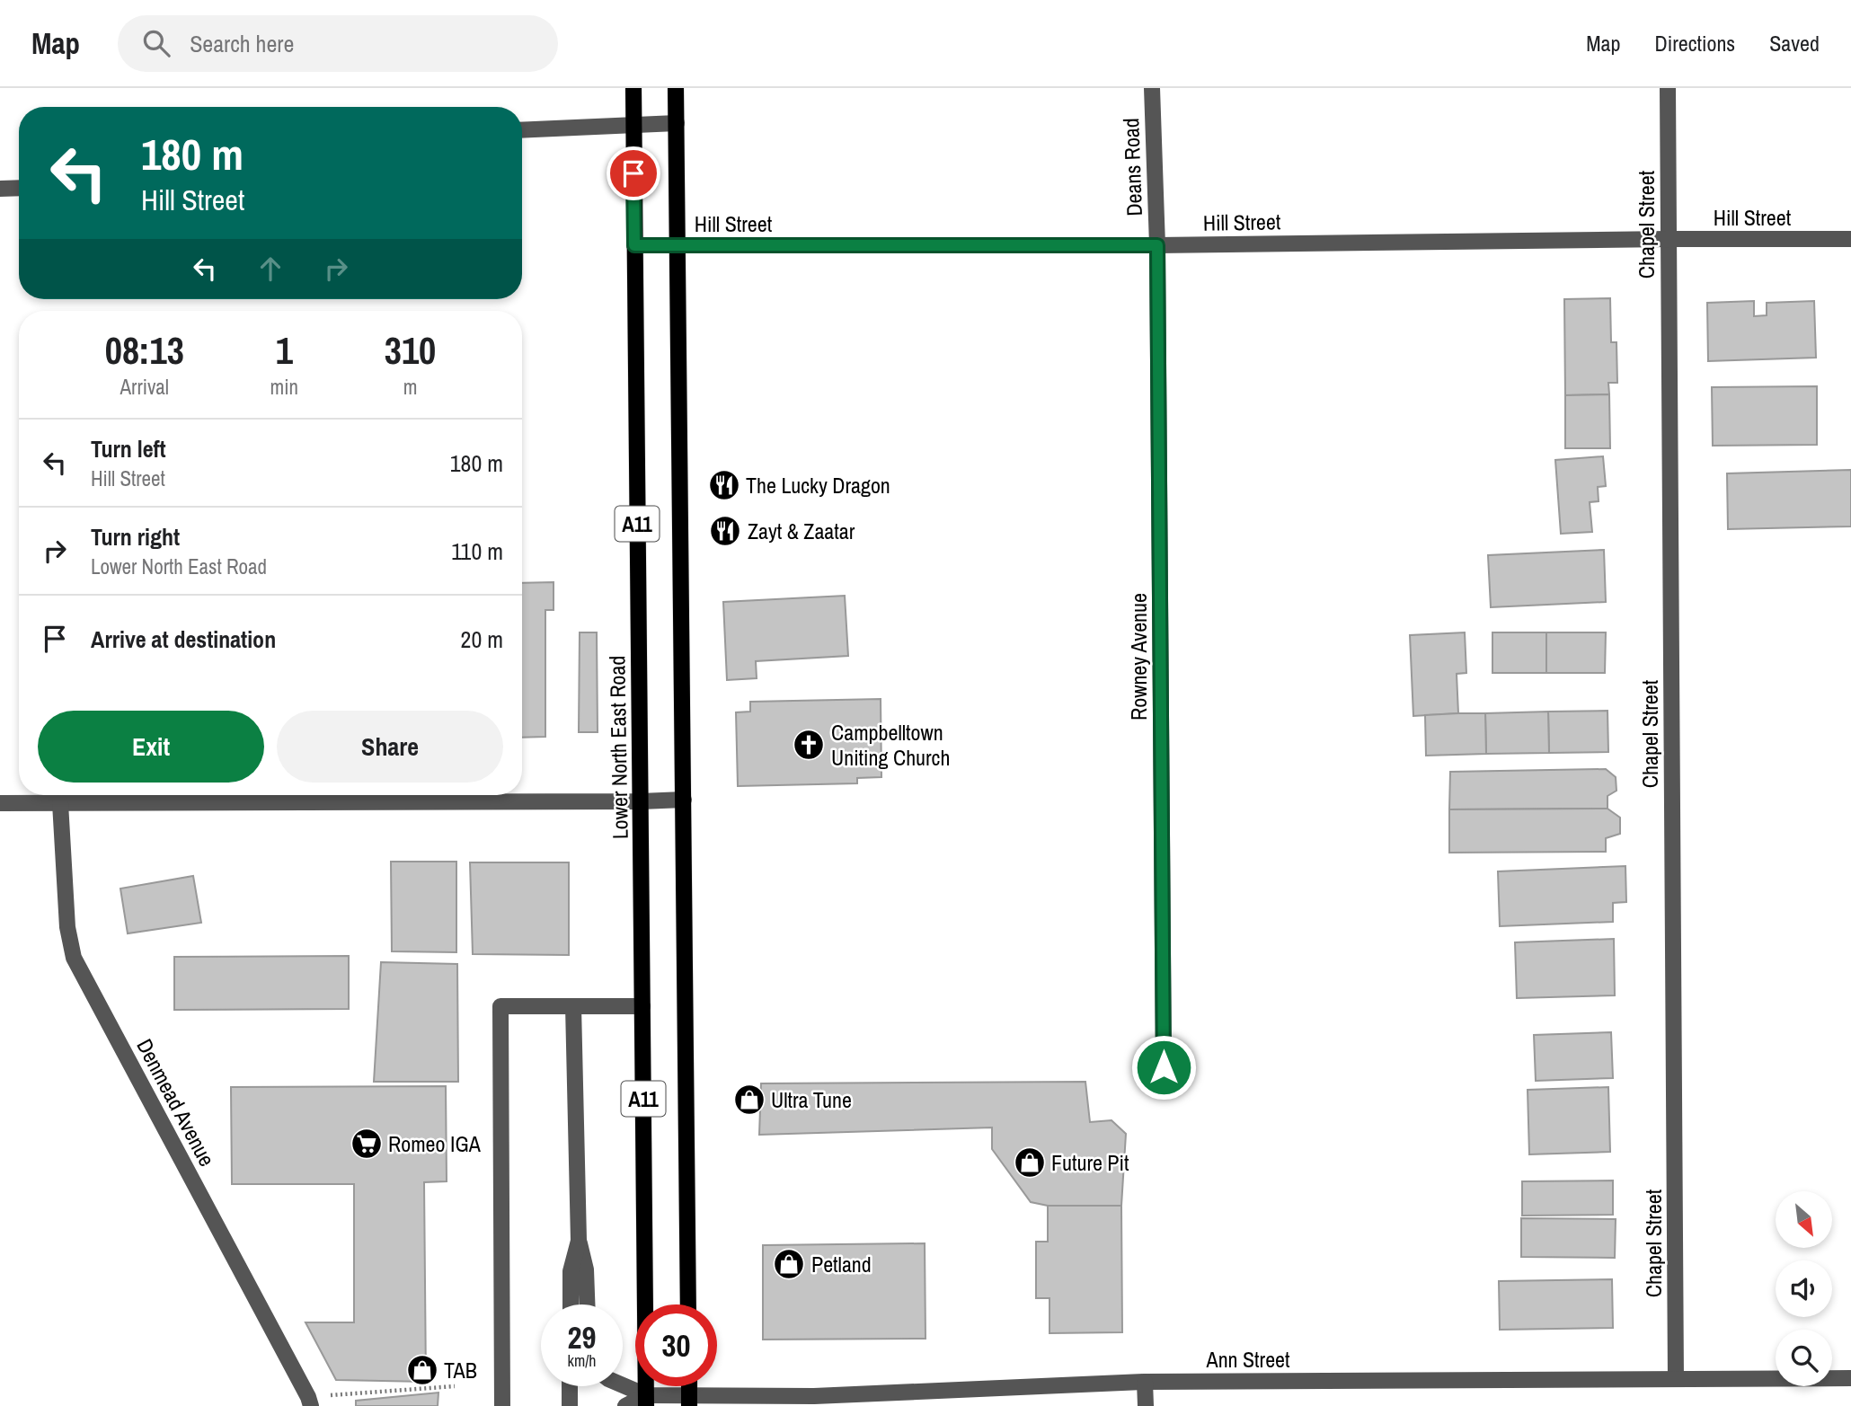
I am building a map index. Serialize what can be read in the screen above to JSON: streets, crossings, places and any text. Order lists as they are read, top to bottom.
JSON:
{
  "streets": {
    "main road": ["A11", "Lower North East Road"],
    "street": [
      "Deans Road",
      "Hill Street",
      "Chapel Street",
      "Rowney Avenue",
      "Denmead Avenue",
      "Ann Street"
    ]
  },
  "crossings": [
    ["Deans Road", "Hill Street"],
    ["Deans Road", "Rowney Avenue"],
    ["Hill Street", "Chapel Street"],
    ["Hill Street", "A11"],
    ["Hill Street", "Rowney Avenue"],
    ["Hill Street", "Lower North East Road"],
    ["Chapel Street", "Ann Street"],
    ["Lower North East Road", "Ann Street"]
  ],
  "places": {
    "restaurant": ["The Lucky Dragon", "Zayt & Zaatar"],
    "church": ["Campbelltown Uniting Church"],
    "shop": [
      "Ultra Tune",
      "Future Pit",
      "Petland",
      "TAB"
    ],
    "supermarket": ["Romeo IGA"]
  },
  "north": "bottom right",
  "page": {
    "header": "Map",
    "search": "Search here",
    "nav": ["Map", "Directions", "Saved"],
    "turn": ["180 m", "Hill Street"],
    "eta": [
      "08:13",
      "Arrival",
      "1",
      "min",
      "310",
      "m"
    ],
    "list": [
      {
        "name": "Turn left",
        "note": "Hill Street",
        "value": "180 m"
      },
      {
        "name": "Turn right",
        "note": "Lower North East Road",
        "value": "110 m"
      },
      {
        "name": "Arrive at destination",
        "value": "20 m"
      }
    ],
    "buttons": ["Exit", "Share"],
    "speed": "29 km/h",
    "limit": "30"
  }
}
